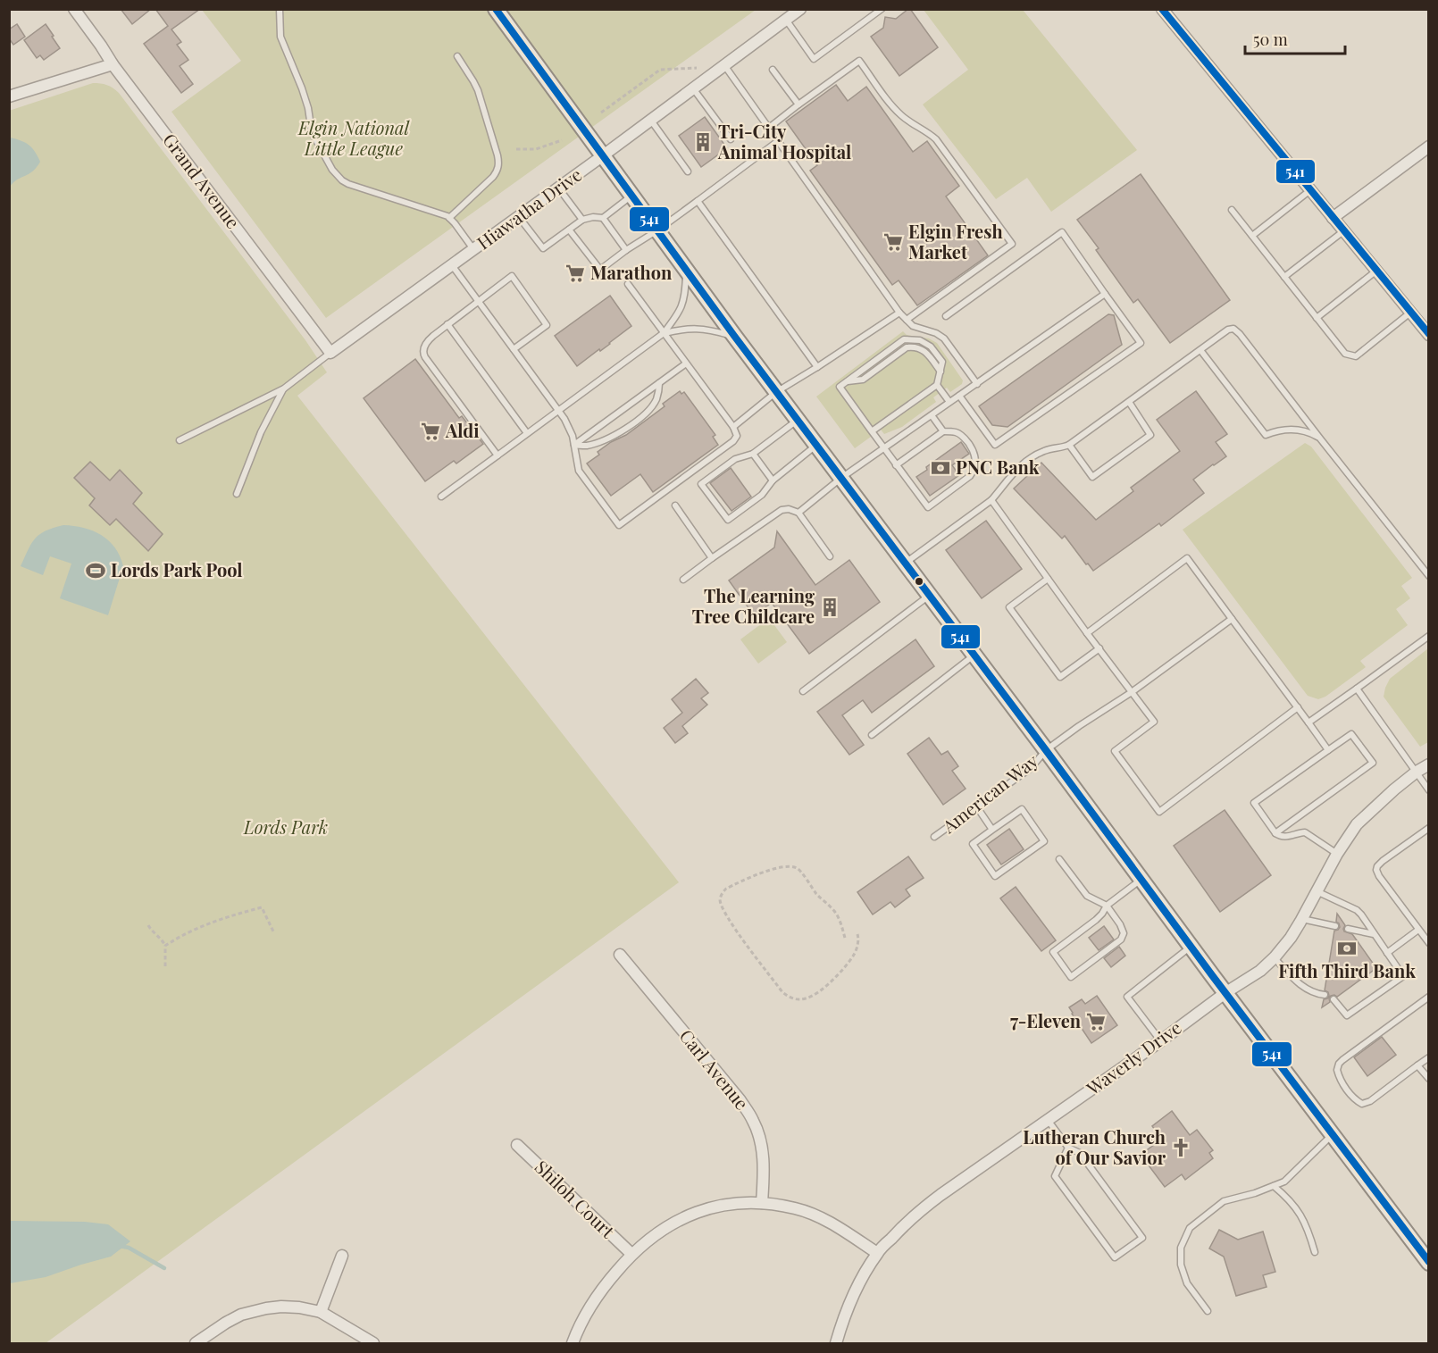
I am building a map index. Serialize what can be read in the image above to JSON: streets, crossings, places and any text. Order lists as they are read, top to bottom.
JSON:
{
  "streets": {
    "street": [
      "Grand Avenue",
      "Hiawatha Drive",
      "Waverly Drive",
      "Carl Avenue",
      "Shiloh Court"
    ],
    "lane": ["American Way"]
  },
  "crossings": [
    ["Grand Avenue", "Hiawatha Drive"]
  ],
  "parks": ["Elgin National Little League", "Lords Park"],
  "places": {
    "building": ["Tri-City Animal Hospital", "The Learning Tree Childcare"],
    "supermarket": [
      "Elgin Fresh Market",
      "Marathon",
      "Aldi",
      "7-Eleven"
    ],
    "bank": ["PNC Bank", "Fifth Third Bank"],
    "sports": ["Lords Park Pool"],
    "church": ["Lutheran Church of Our Savior"]
  },
  "lines": ["transit line 541"],
  "scale_bar": "50 m"
}
